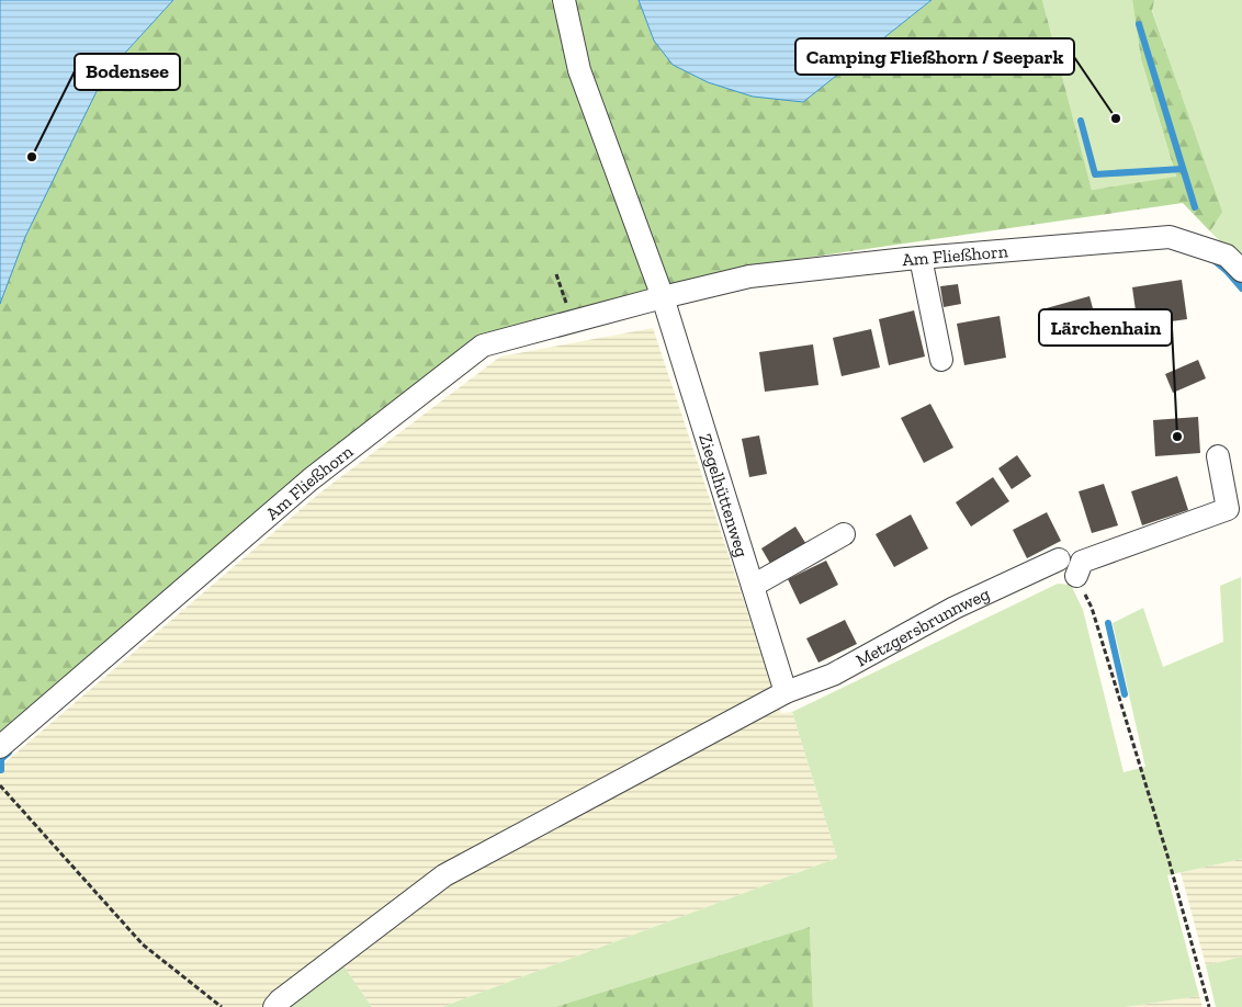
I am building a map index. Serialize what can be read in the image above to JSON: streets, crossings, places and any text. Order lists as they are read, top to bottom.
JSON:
{
  "streets": {
    "street": ["Am Fließhorn", "Ziegelhüttenweg", "Metzgersbrunnweg"]
  },
  "crossings": [
    ["Am Fließhorn", "Ziegelhüttenweg"],
    ["Ziegelhüttenweg", "Metzgersbrunnweg"]
  ],
  "places": ["Camping Fließhorn / Seepark", "Bodensee", "Lärchenhain"]
}
